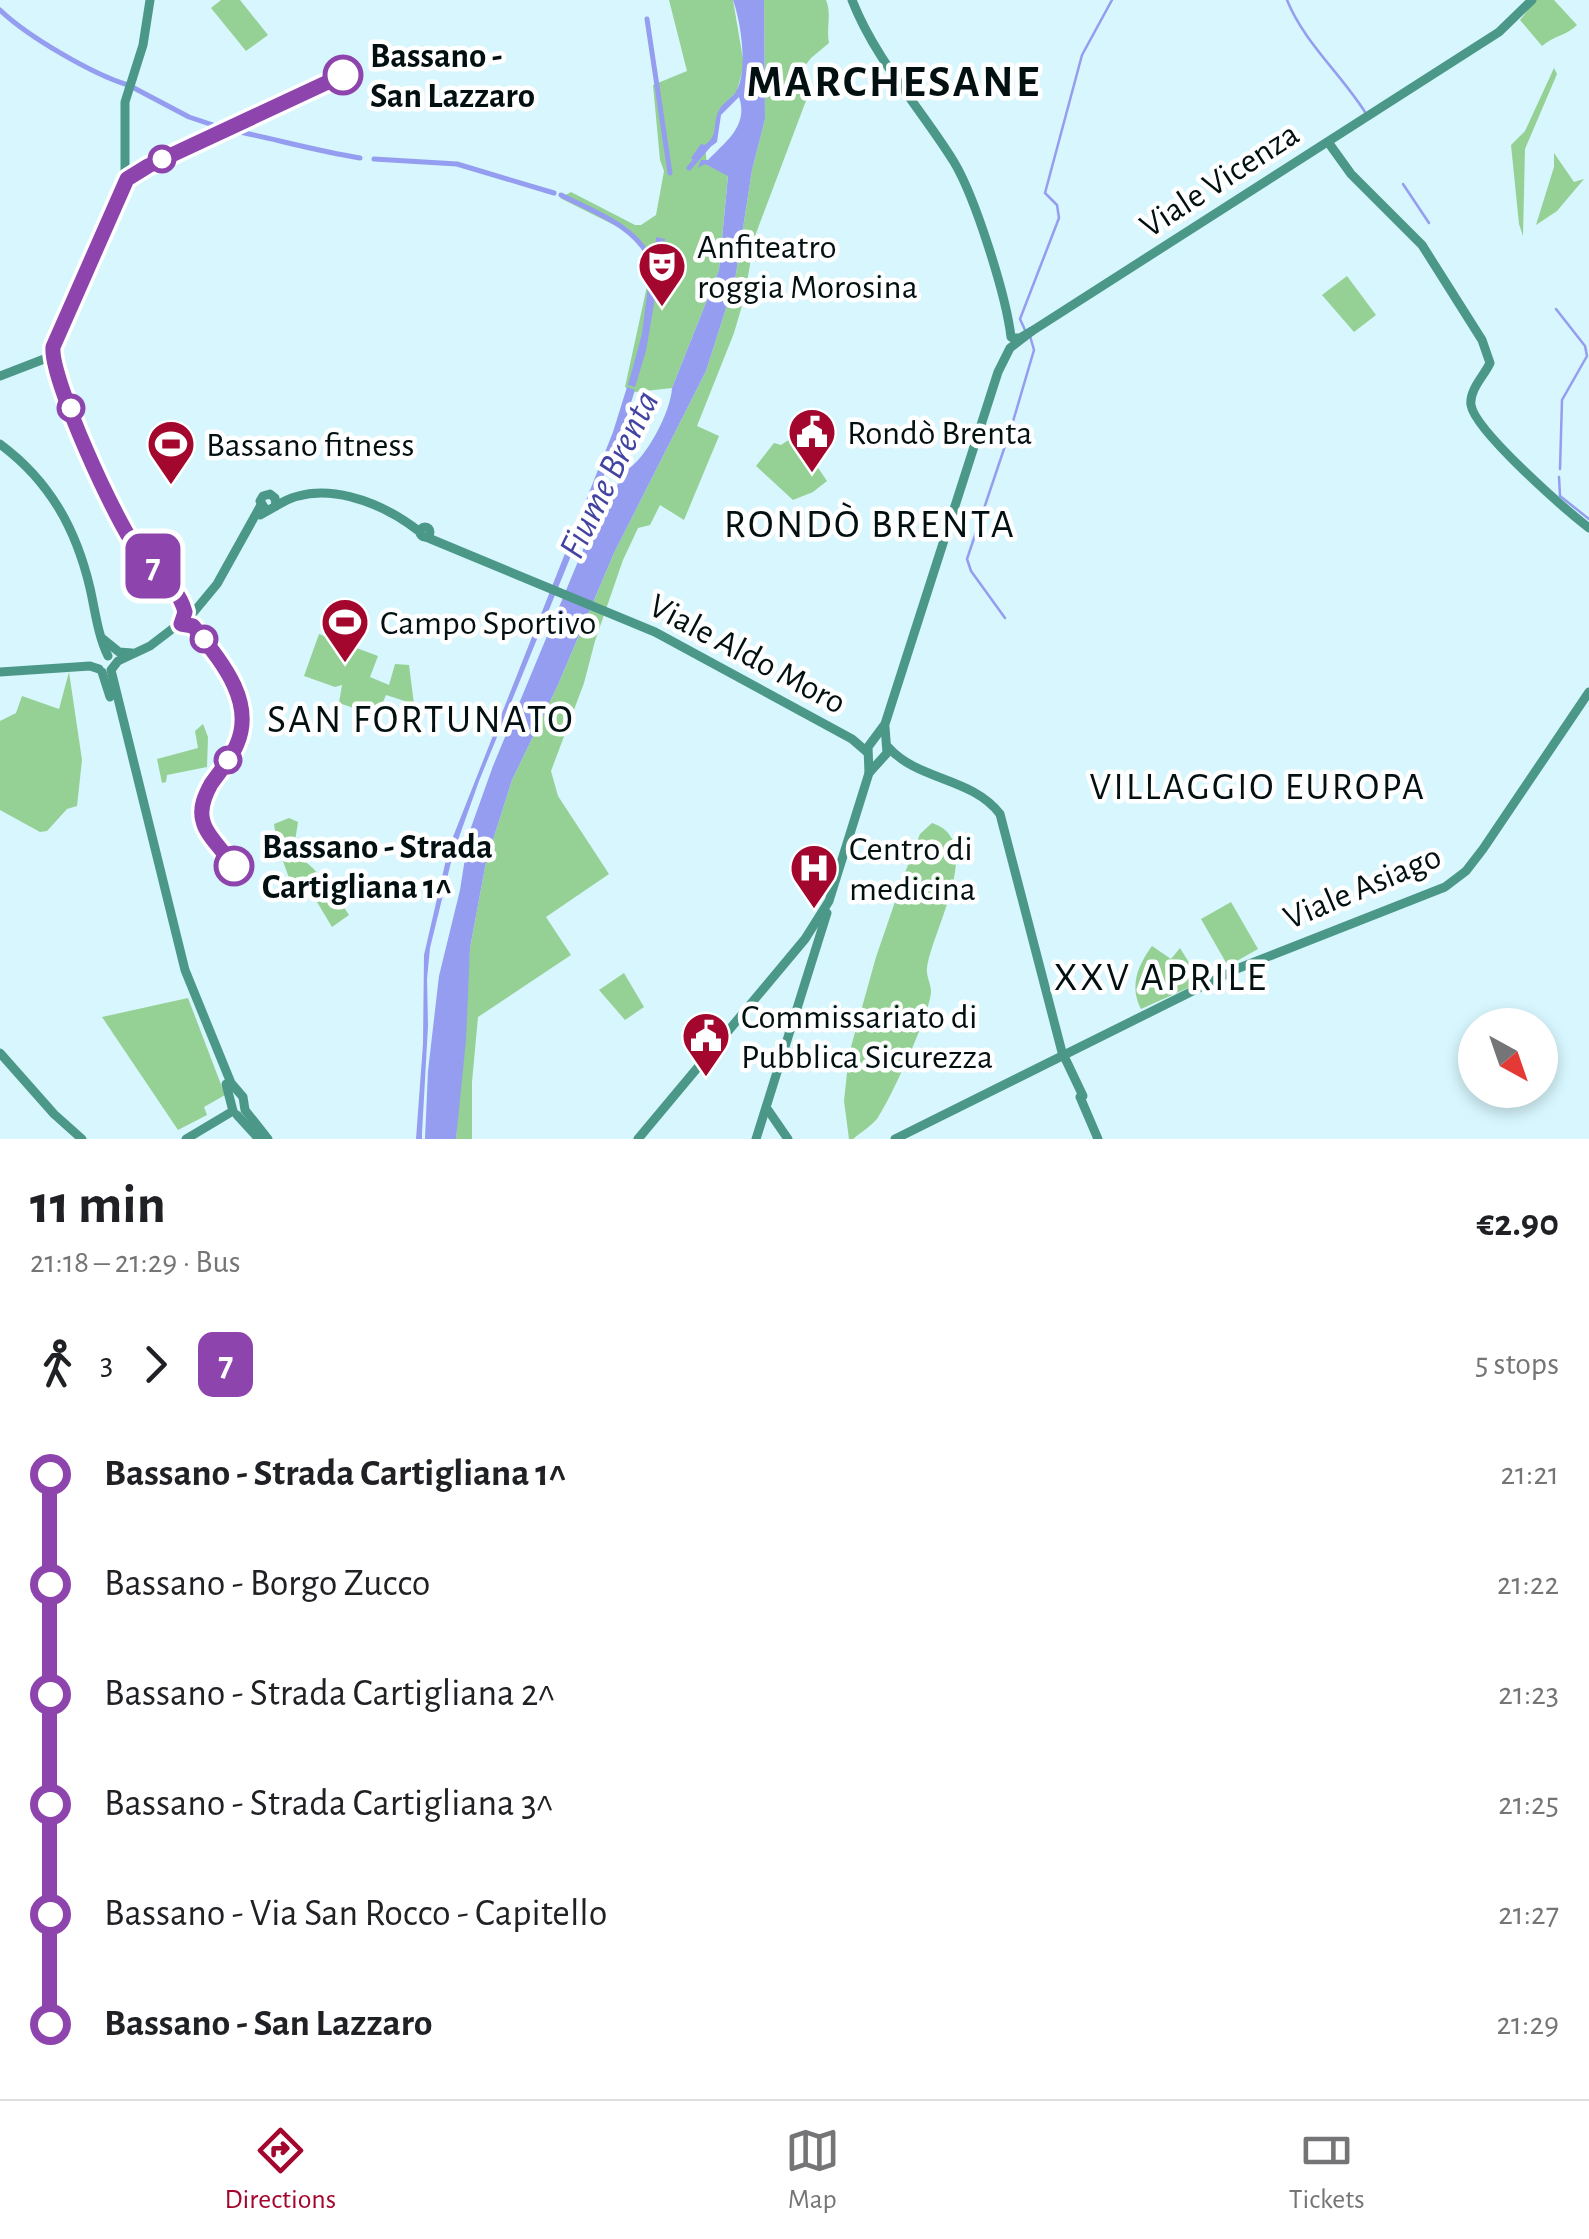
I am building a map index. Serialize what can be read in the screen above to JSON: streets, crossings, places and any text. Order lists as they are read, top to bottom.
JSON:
{
  "streets": {
    "main road": ["Viale Vicenza", "Viale Aldo Moro", "Viale Asiago"]
  },
  "districts": [
    "MARCHESANE",
    "RONDÒ BRENTA",
    "SAN FORTUNATO",
    "VILLAGGIO EUROPA",
    "XXV APRILE"
  ],
  "water": ["Fiume Brenta"],
  "places": {
    "other": ["Bassano - San Lazzaro", "Bassano - Strada Cartigliana 1^"],
    "theatre": ["Anfiteatro roggia Morosina"],
    "public building": ["Rondò Brenta", "Commissariato di Pubblica Sicurezza"],
    "sports": ["Bassano fitness", "Campo Sportivo"],
    "hospital": ["Centro di medicina"]
  },
  "lines": ["bus line 7"],
  "north": "bottom right",
  "page": {
    "on_map": "7",
    "heading": ["11 min", "21:18 – 21:29 · Bus", "€2.90"],
    "legs": ["3", "7", "5 stops"],
    "list": [
      {
        "name": "Bassano - Strada Cartigliana 1^",
        "value": "21:21"
      },
      {
        "name": "Bassano - Borgo Zucco",
        "value": "21:22"
      },
      {
        "name": "Bassano - Strada Cartigliana 2^",
        "value": "21:23"
      },
      {
        "name": "Bassano - Strada Cartigliana 3^",
        "value": "21:25"
      },
      {
        "name": "Bassano - Via San Rocco - Capitello",
        "value": "21:27"
      },
      {
        "name": "Bassano - San Lazzaro",
        "value": "21:29"
      }
    ],
    "tabs": ["Directions", "Map", "Tickets"]
  }
}
